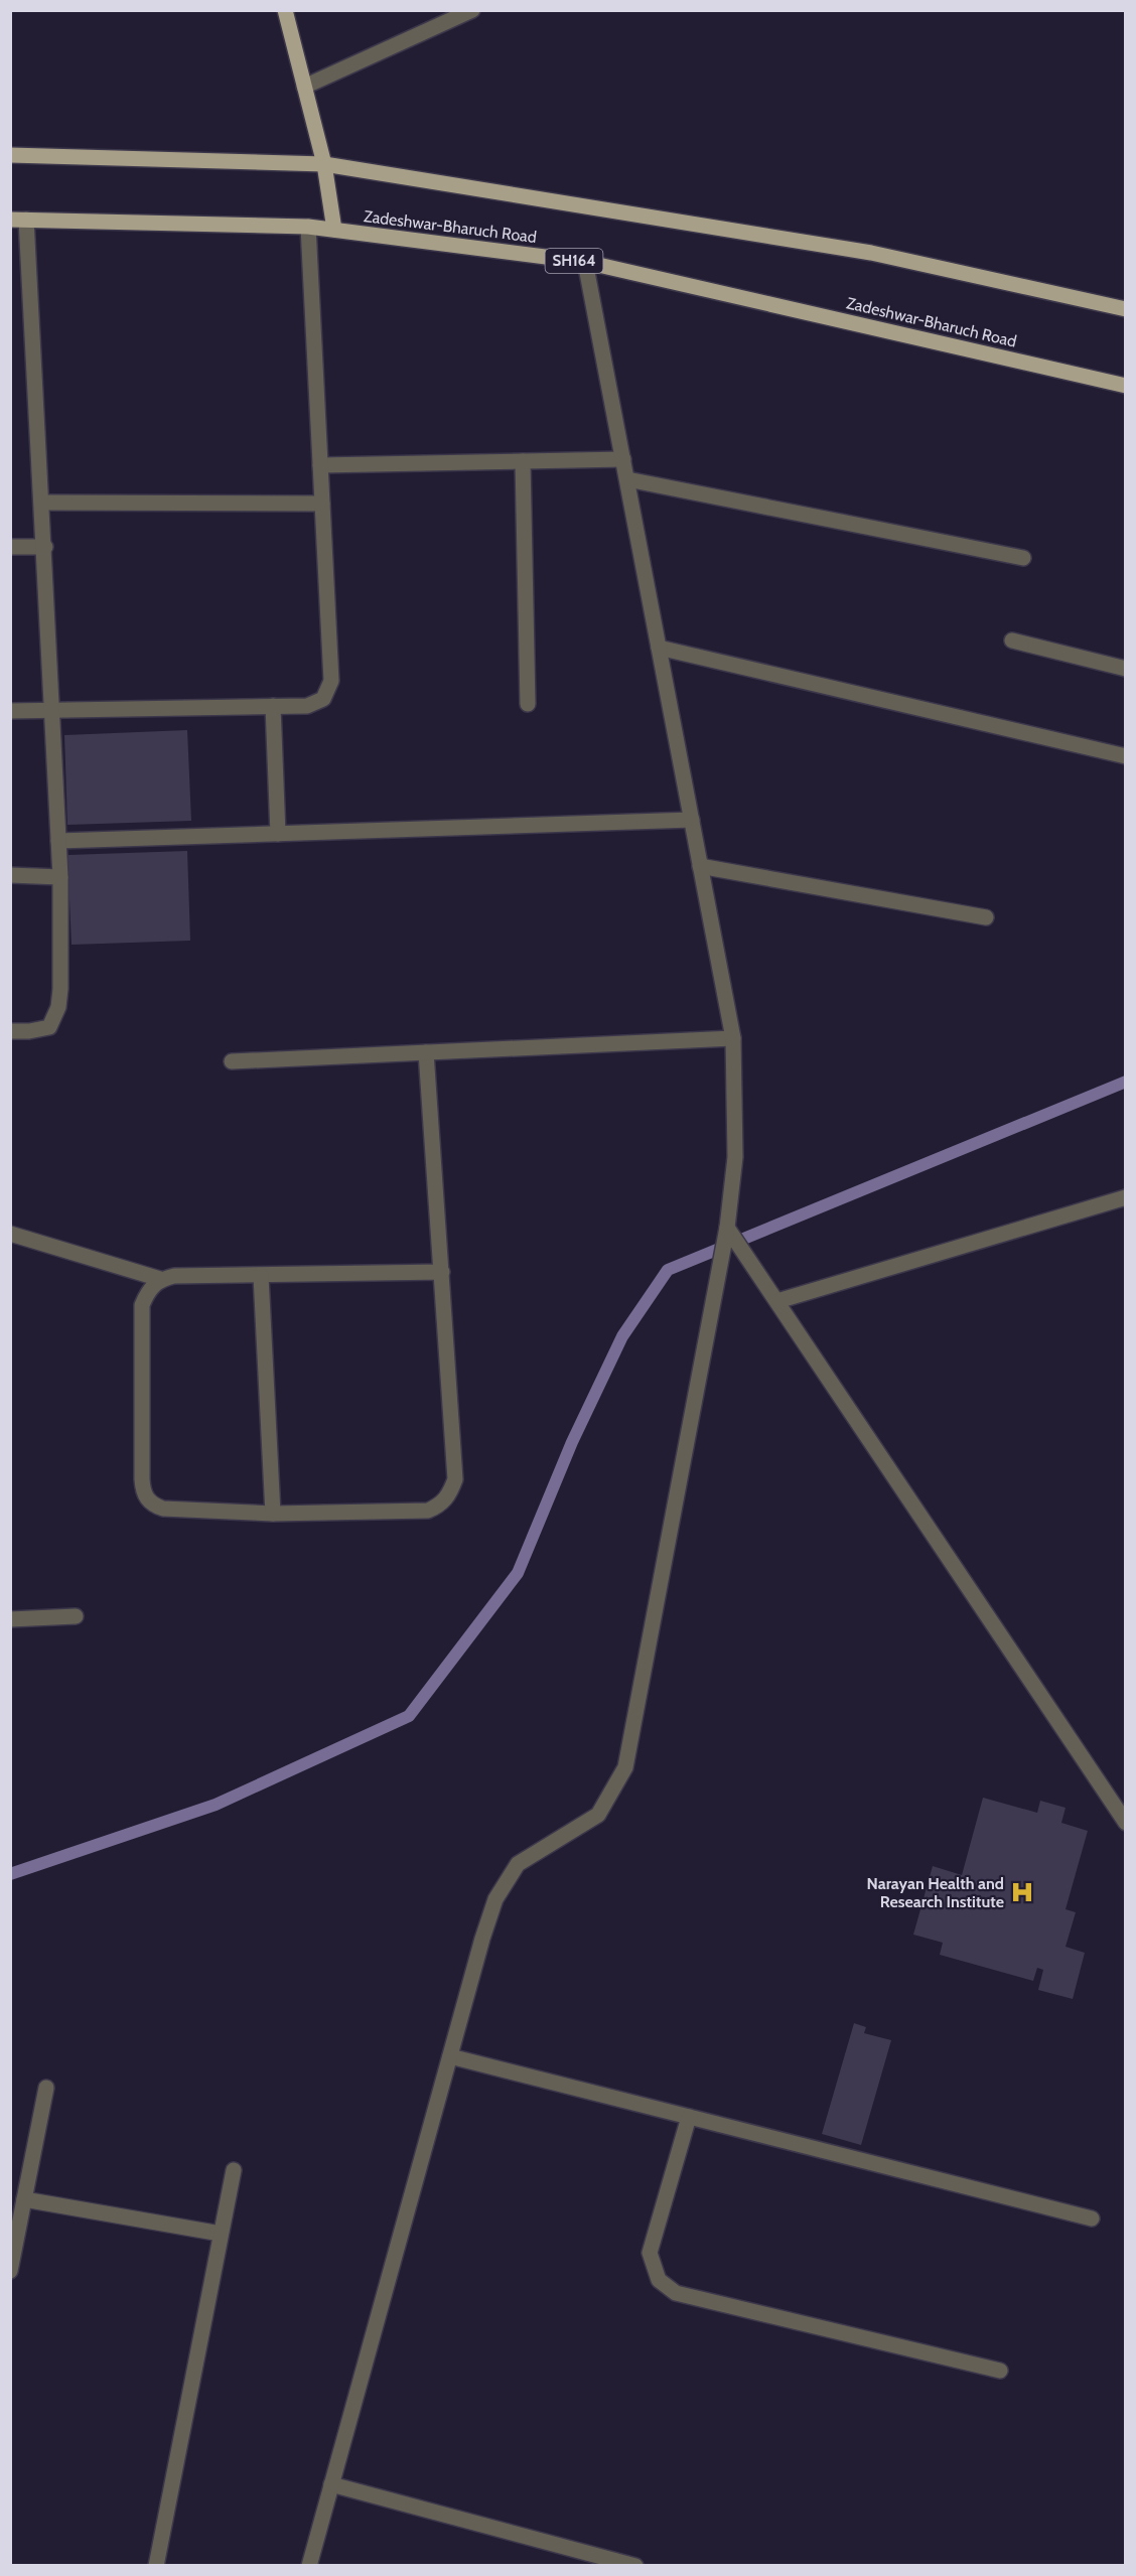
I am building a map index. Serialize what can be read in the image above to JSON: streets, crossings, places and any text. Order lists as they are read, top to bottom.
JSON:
{
  "streets": {
    "main road": ["Zadeshwar-Bharuch Road", "SH164"]
  },
  "places": {
    "hospital": ["Narayan Health and Research Institute"]
  }
}
